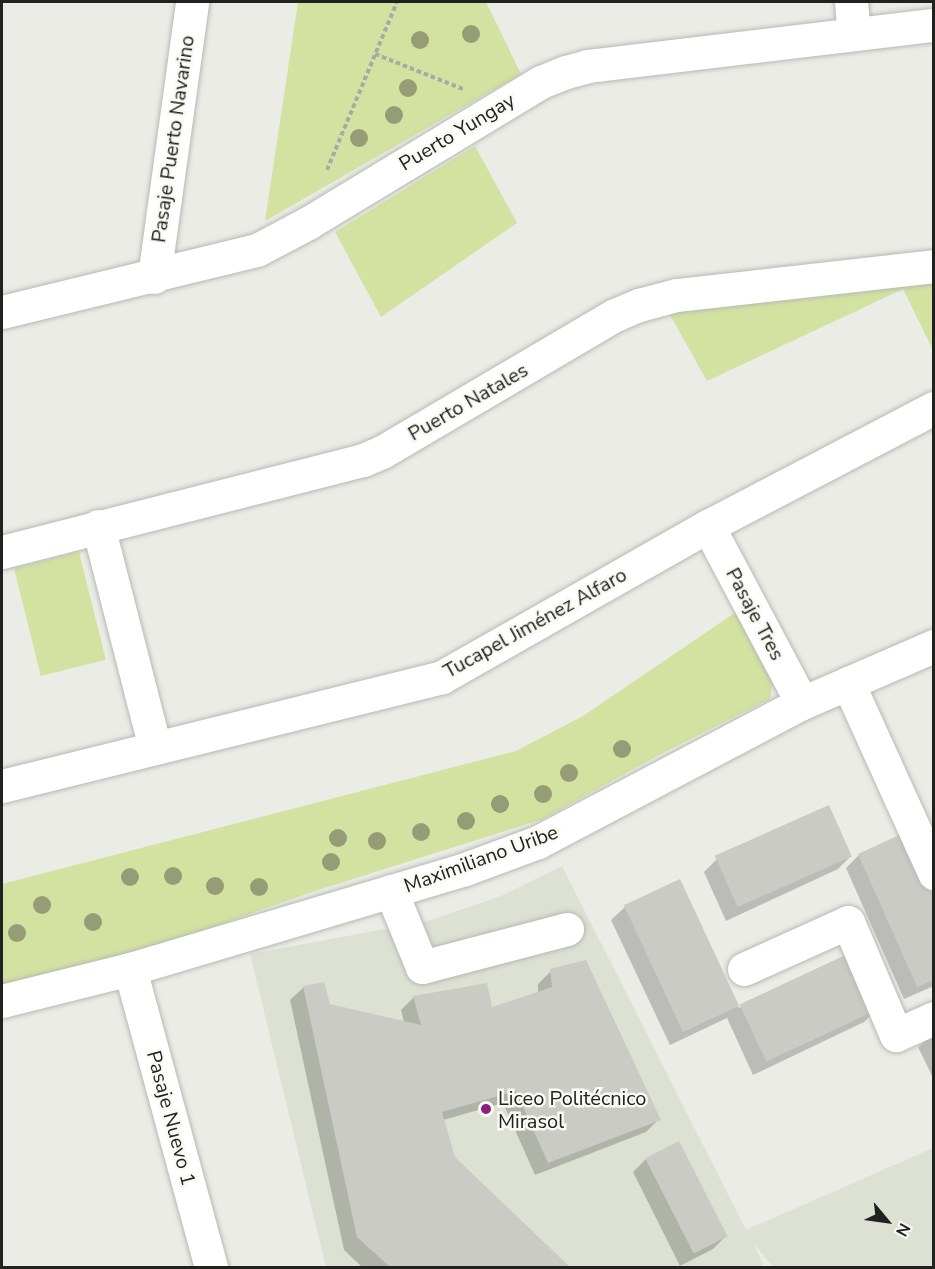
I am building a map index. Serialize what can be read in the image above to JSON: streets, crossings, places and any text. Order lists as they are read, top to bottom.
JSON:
{
  "streets": {
    "street": [
      "Puerto Yungay",
      "Pasaje Puerto Navarino",
      "Puerto Natales",
      "Pasaje Tres",
      "Tucapel Jiménez Alfaro",
      "Maximiliano Uribe",
      "Pasaje Nuevo 1"
    ]
  },
  "crossings": [
    ["Puerto Yungay", "Pasaje Puerto Navarino"],
    ["Pasaje Tres", "Tucapel Jiménez Alfaro"],
    ["Pasaje Tres", "Maximiliano Uribe"],
    ["Maximiliano Uribe", "Pasaje Nuevo 1"]
  ],
  "places": ["Liceo Politécnico Mirasol"],
  "north": "bottom right"
}
